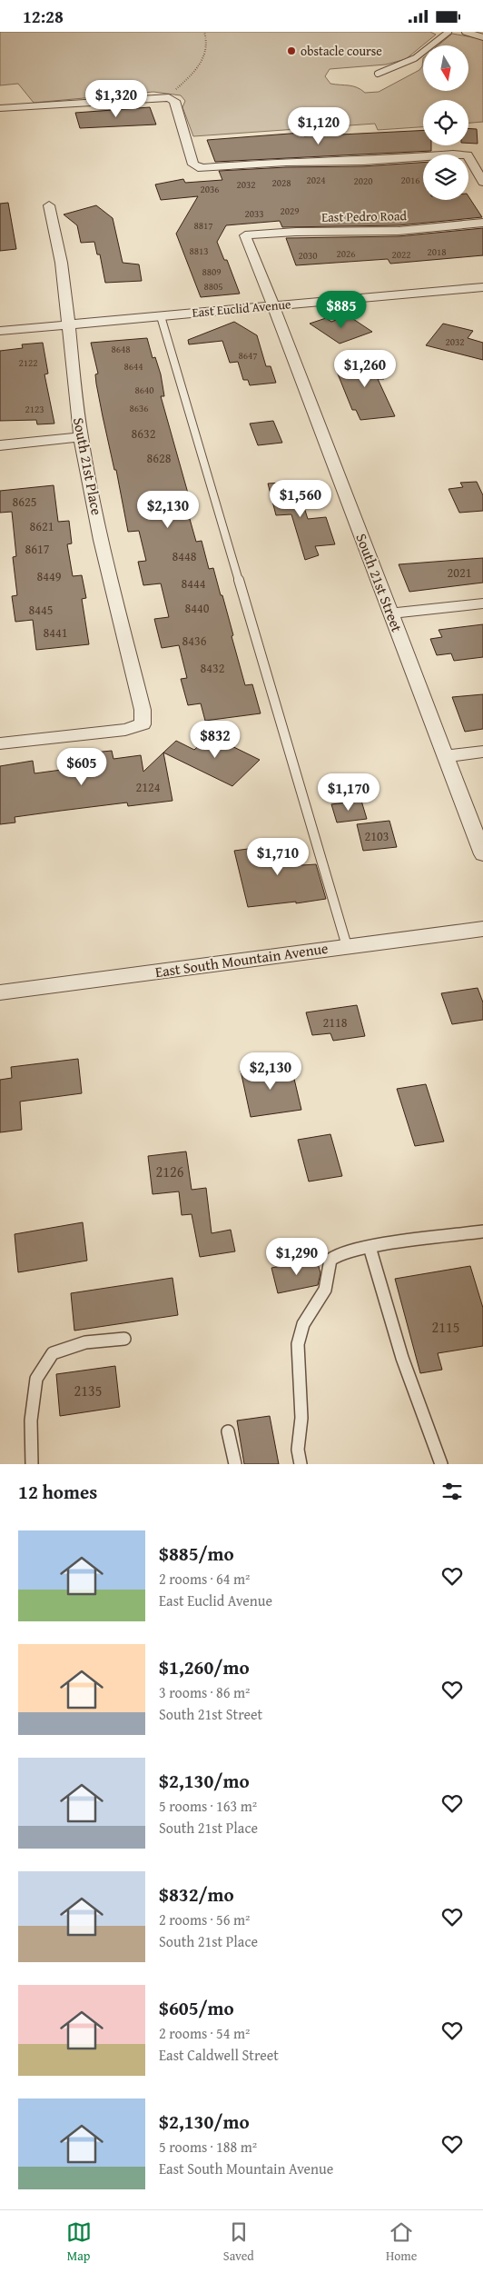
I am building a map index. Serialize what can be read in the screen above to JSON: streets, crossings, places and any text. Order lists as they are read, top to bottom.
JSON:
{
  "streets": {
    "street": [
      "East Pedro Road",
      "East Euclid Avenue",
      "South 21st Place",
      "South 21st Street",
      "East South Mountain Avenue"
    ]
  },
  "crossings": [
    ["East Pedro Road", "South 21st Street"],
    ["East Euclid Avenue", "South 21st Place"],
    ["East Euclid Avenue", "South 21st Street"]
  ],
  "places": ["obstacle course"],
  "house_numbers": [
    "2024",
    "2016",
    "2020",
    "2028",
    "2032",
    "2036",
    "2029",
    "2033",
    "8817",
    "8813",
    "2018",
    "2026",
    "2022",
    "2030",
    "8809",
    "8805",
    "2032",
    "8648",
    "8647",
    "2122",
    "8644",
    "8640",
    "8636",
    "2123",
    "8632",
    "8628",
    "8625",
    "8621",
    "8617",
    "8448",
    "2021",
    "8449",
    "8444",
    "8440",
    "8445",
    "8441",
    "8436",
    "8432",
    "2124",
    "2103",
    "2118",
    "2126",
    "2115",
    "2135"
  ],
  "north": "bottom",
  "page": {
    "status": "12:28",
    "price": [
      "$1,320",
      "$1,120",
      "$885",
      "$1,260",
      "$1,560",
      "$2,130",
      "$832",
      "$605",
      "$1,170",
      "$1,710",
      "$2,130",
      "$1,290"
    ],
    "heading": "12 homes",
    "list": [
      {
        "name": "$885/mo",
        "note": "2 rooms · 64 m² · East Euclid Avenue"
      },
      {
        "name": "$1,260/mo",
        "note": "3 rooms · 86 m² · South 21st Street"
      },
      {
        "name": "$2,130/mo",
        "note": "5 rooms · 163 m² · South 21st Place"
      },
      {
        "name": "$832/mo",
        "note": "2 rooms · 56 m² · South 21st Place"
      },
      {
        "name": "$605/mo",
        "note": "2 rooms · 54 m² · East Caldwell Street"
      },
      {
        "name": "$2,130/mo",
        "note": "5 rooms · 188 m² · East South Mountain Avenue"
      }
    ],
    "tabs": ["Map", "Saved", "Home"]
  }
}
